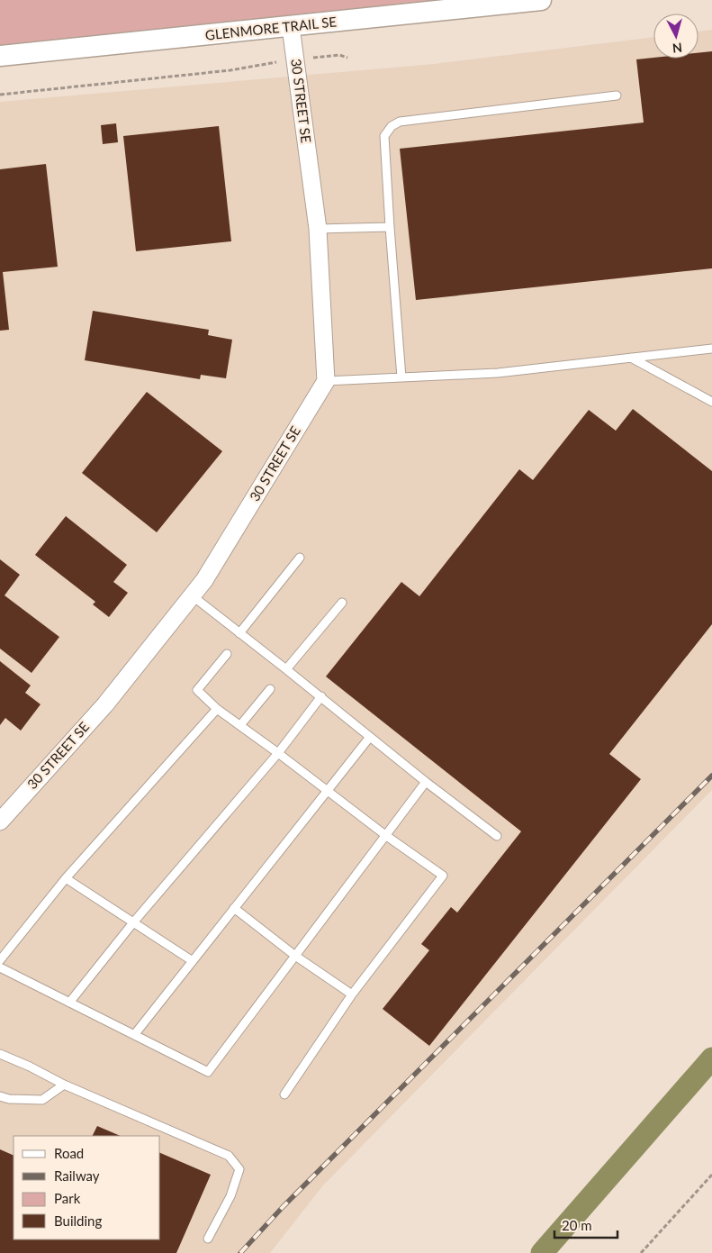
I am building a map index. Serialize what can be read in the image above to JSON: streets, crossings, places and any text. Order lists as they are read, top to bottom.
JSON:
{
  "streets": {
    "street": ["GLENMORE TRAIL SE", "30 STREET SE"]
  },
  "crossings": [
    ["GLENMORE TRAIL SE", "30 STREET SE"]
  ],
  "legend": [
    "Road",
    "Railway",
    "Park",
    "Building"
  ],
  "scale_bar": "20 m",
  "north": "bottom"
}
